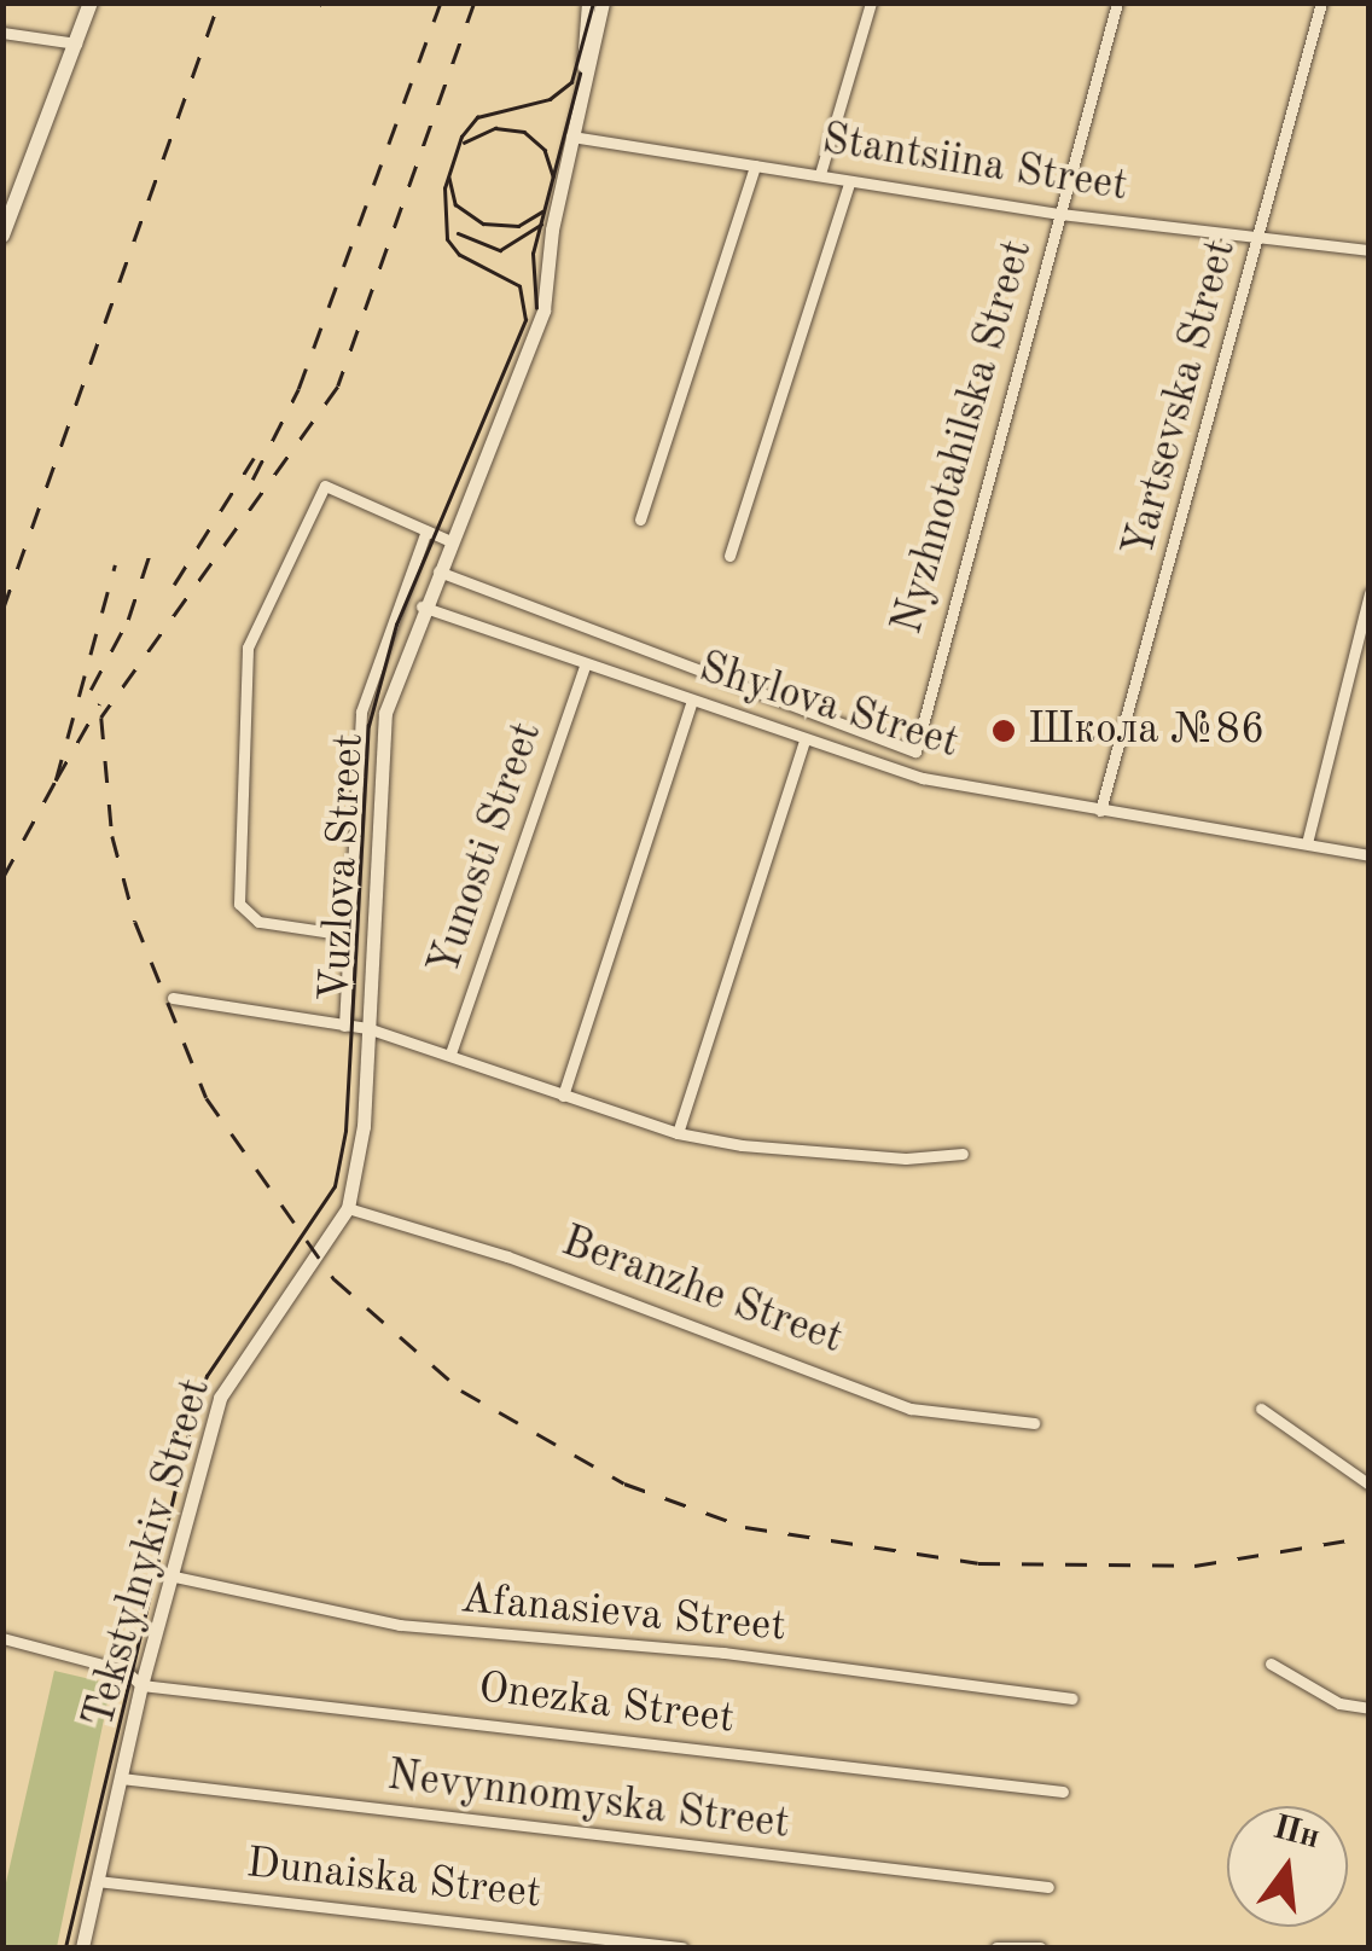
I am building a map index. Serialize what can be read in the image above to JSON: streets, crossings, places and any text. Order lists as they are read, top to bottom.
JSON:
{
  "streets": {
    "street": [
      "Stantsiina Street",
      "Yartsevska Street",
      "Nyzhnotahilska Street",
      "Shylova Street",
      "Yunosti Street",
      "Vuzlova Street",
      "Beranzhe Street",
      "Tekstylnykiv Street",
      "Afanasieva Street",
      "Onezka Street",
      "Nevynnomyska Street",
      "Dunaiska Street"
    ]
  },
  "crossings": [
    ["Stantsiina Street", "Yartsevska Street"],
    ["Stantsiina Street", "Nyzhnotahilska Street"],
    ["Stantsiina Street", "Vuzlova Street"],
    ["Yartsevska Street", "Shylova Street"],
    ["Nyzhnotahilska Street", "Shylova Street"],
    ["Shylova Street", "Yunosti Street"],
    ["Shylova Street", "Vuzlova Street"],
    ["Vuzlova Street", "Beranzhe Street"],
    ["Vuzlova Street", "Tekstylnykiv Street"],
    ["Beranzhe Street", "Tekstylnykiv Street"],
    ["Tekstylnykiv Street", "Afanasieva Street"],
    ["Tekstylnykiv Street", "Onezka Street"],
    ["Tekstylnykiv Street", "Nevynnomyska Street"],
    ["Tekstylnykiv Street", "Dunaiska Street"]
  ],
  "places": ["Школа №86"],
  "north": "top"
}
